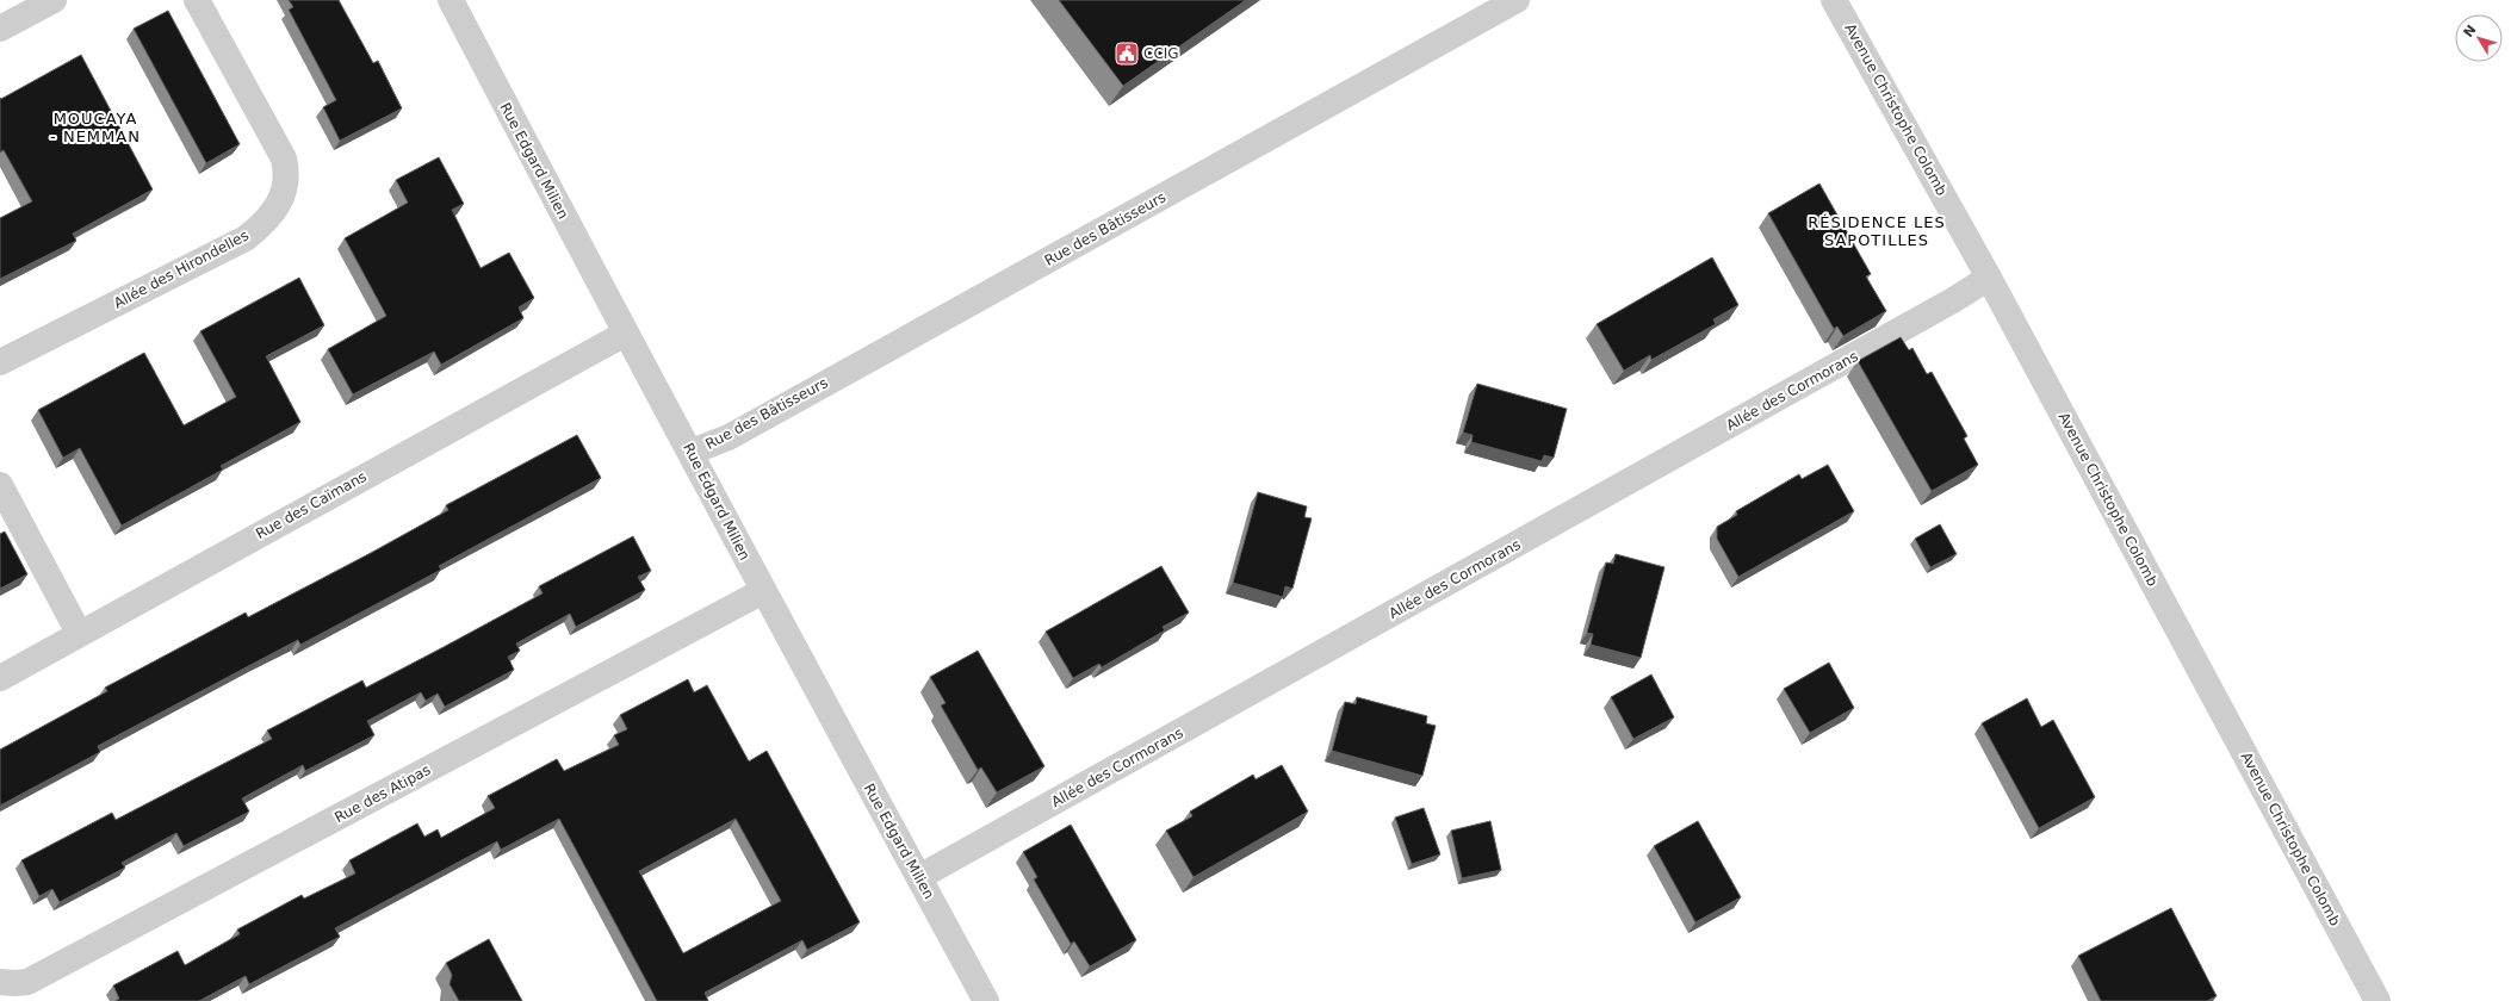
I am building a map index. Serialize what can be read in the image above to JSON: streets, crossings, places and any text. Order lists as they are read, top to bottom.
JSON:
{
  "streets": {
    "street": [
      "Avenue Christophe Colomb",
      "Rue Edgard Milien",
      "Rue des Bâtisseurs",
      "Allée des Hirondelles",
      "Allée des Cormorans",
      "Rue des Caïmans",
      "Rue des Atipas"
    ]
  },
  "crossings": [
    ["Avenue Christophe Colomb", "Allée des Cormorans"],
    ["Rue Edgard Milien", "Rue des Bâtisseurs"],
    ["Rue Edgard Milien", "Allée des Cormorans"],
    ["Rue Edgard Milien", "Rue des Caïmans"],
    ["Rue Edgard Milien", "Rue des Atipas"]
  ],
  "districts": ["MOUCAYA - NEMMAN", "RÉSIDENCE LES SAPOTILLES"],
  "places": {
    "public building": ["CCIG"]
  },
  "north": "top left"
}
